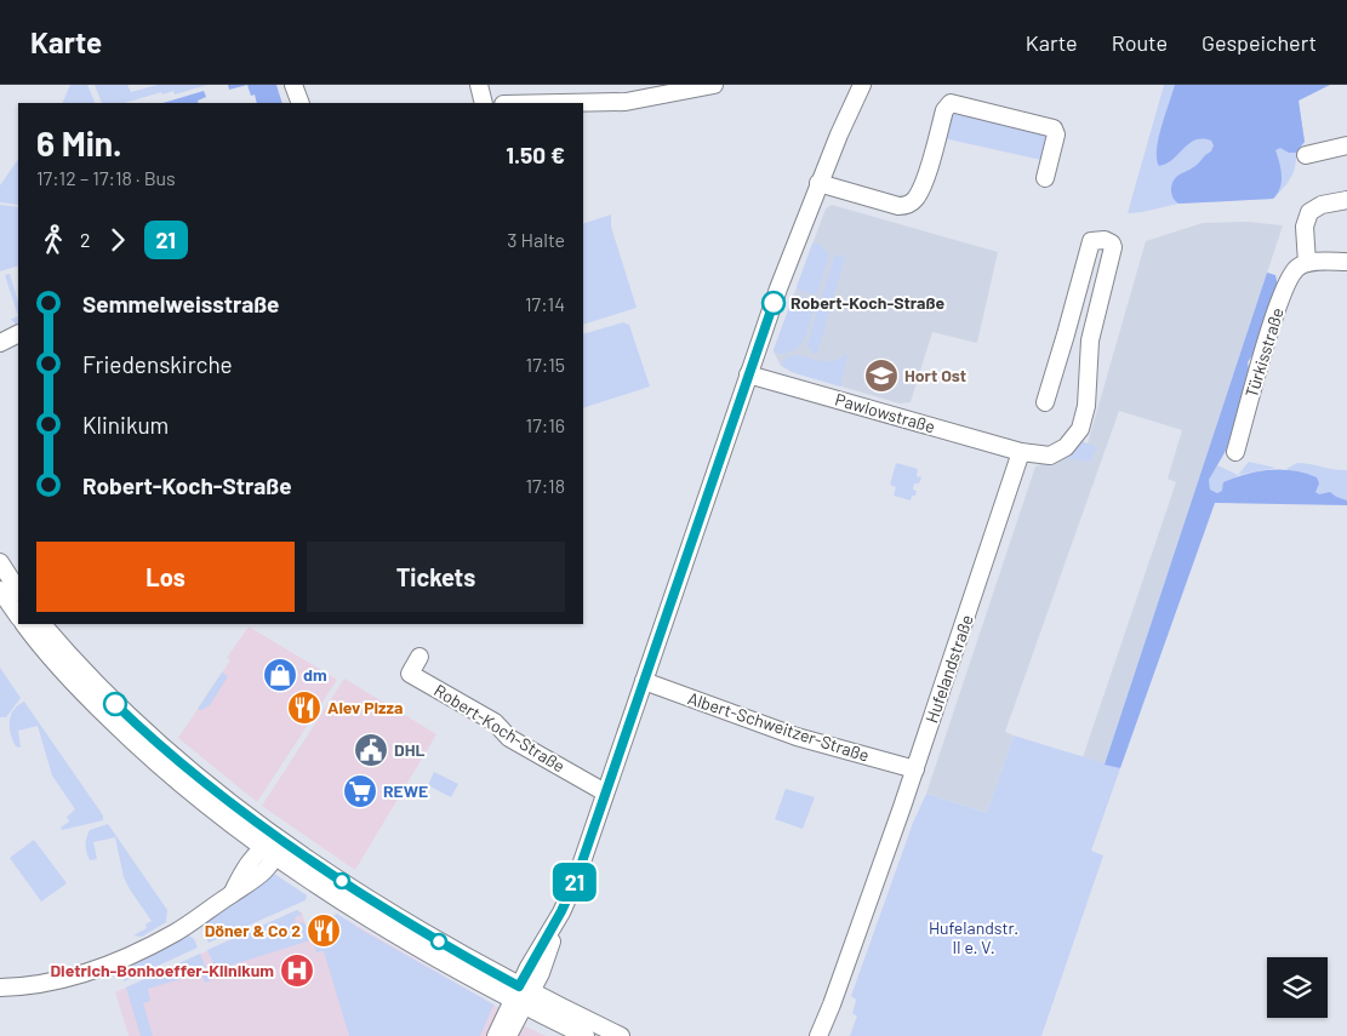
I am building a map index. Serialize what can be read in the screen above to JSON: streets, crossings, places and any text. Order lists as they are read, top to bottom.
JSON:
{
  "streets": {
    "street": [
      "Türkisstraße",
      "Pawlowstraße",
      "Hufelandstraße",
      "Albert-Schweitzer-Straße",
      "Robert-Koch-Straße"
    ]
  },
  "crossings": [
    ["Pawlowstraße", "Hufelandstraße"],
    ["Hufelandstraße", "Albert-Schweitzer-Straße"]
  ],
  "parks": ["Hufelandstr. II e. V."],
  "places": {
    "other": ["Robert-Koch-Straße"],
    "school or university": ["Hort Ost"],
    "shop": ["dm"],
    "restaurant": ["Alev Pizza", "Döner & Co 2"],
    "public building": ["DHL"],
    "supermarket": ["REWE"],
    "hospital": ["Dietrich-Bonhoeffer-Klinikum"]
  },
  "lines": ["bus line 21"],
  "page": {
    "header": "Karte",
    "nav": ["Karte", "Route", "Gespeichert"],
    "on_map": "21",
    "heading": ["6 Min.", "17:12 – 17:18 · Bus", "1.50 €"],
    "legs": ["2", "21", "3 Halte"],
    "list": [
      {
        "name": "Semmelweisstraße",
        "value": "17:14"
      },
      {
        "name": "Friedenskirche",
        "value": "17:15"
      },
      {
        "name": "Klinikum",
        "value": "17:16"
      },
      {
        "name": "Robert-Koch-Straße",
        "value": "17:18"
      }
    ],
    "buttons": ["Los", "Tickets"]
  }
}
